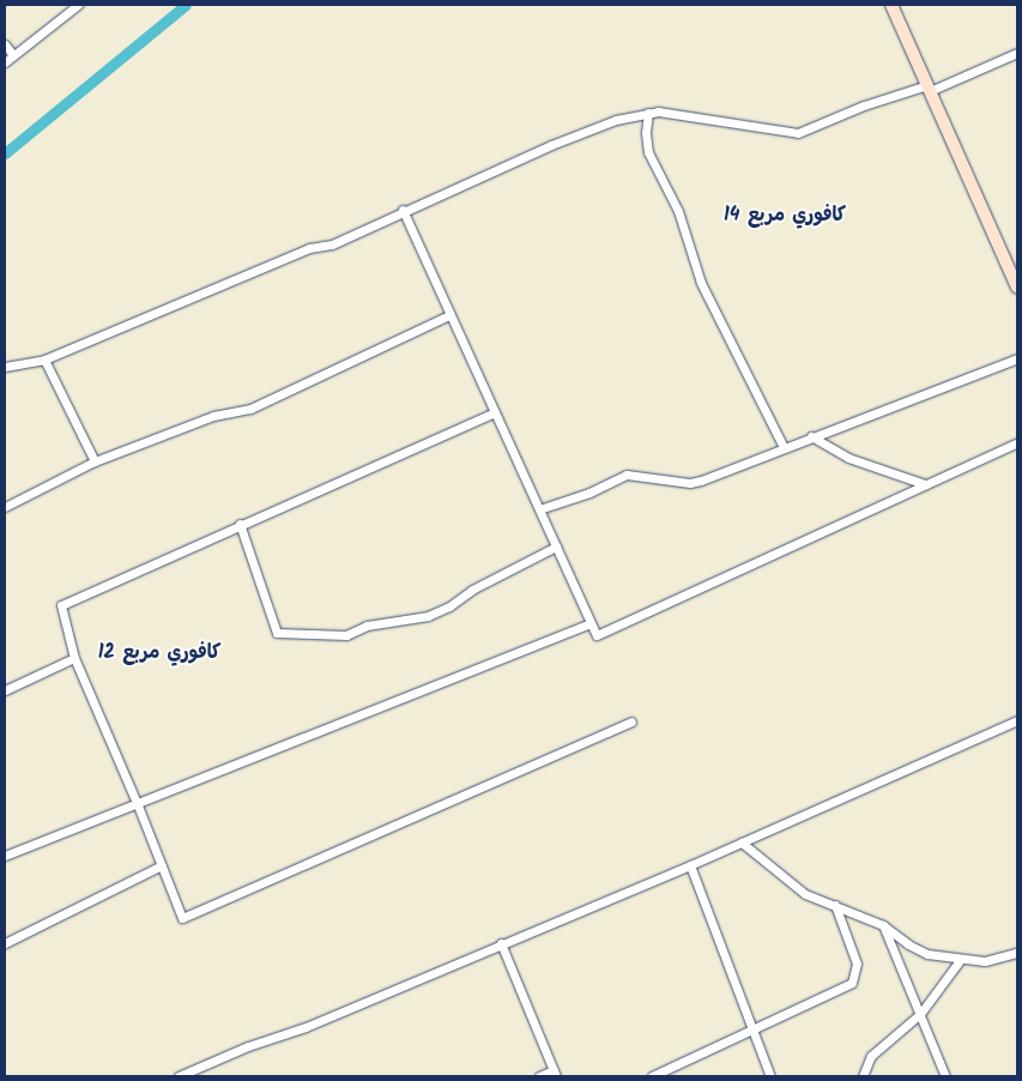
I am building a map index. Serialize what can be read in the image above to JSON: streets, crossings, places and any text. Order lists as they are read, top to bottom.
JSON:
{
  "districts": ["كافوري مربع 14", "كافوري مربع 12"]
}
